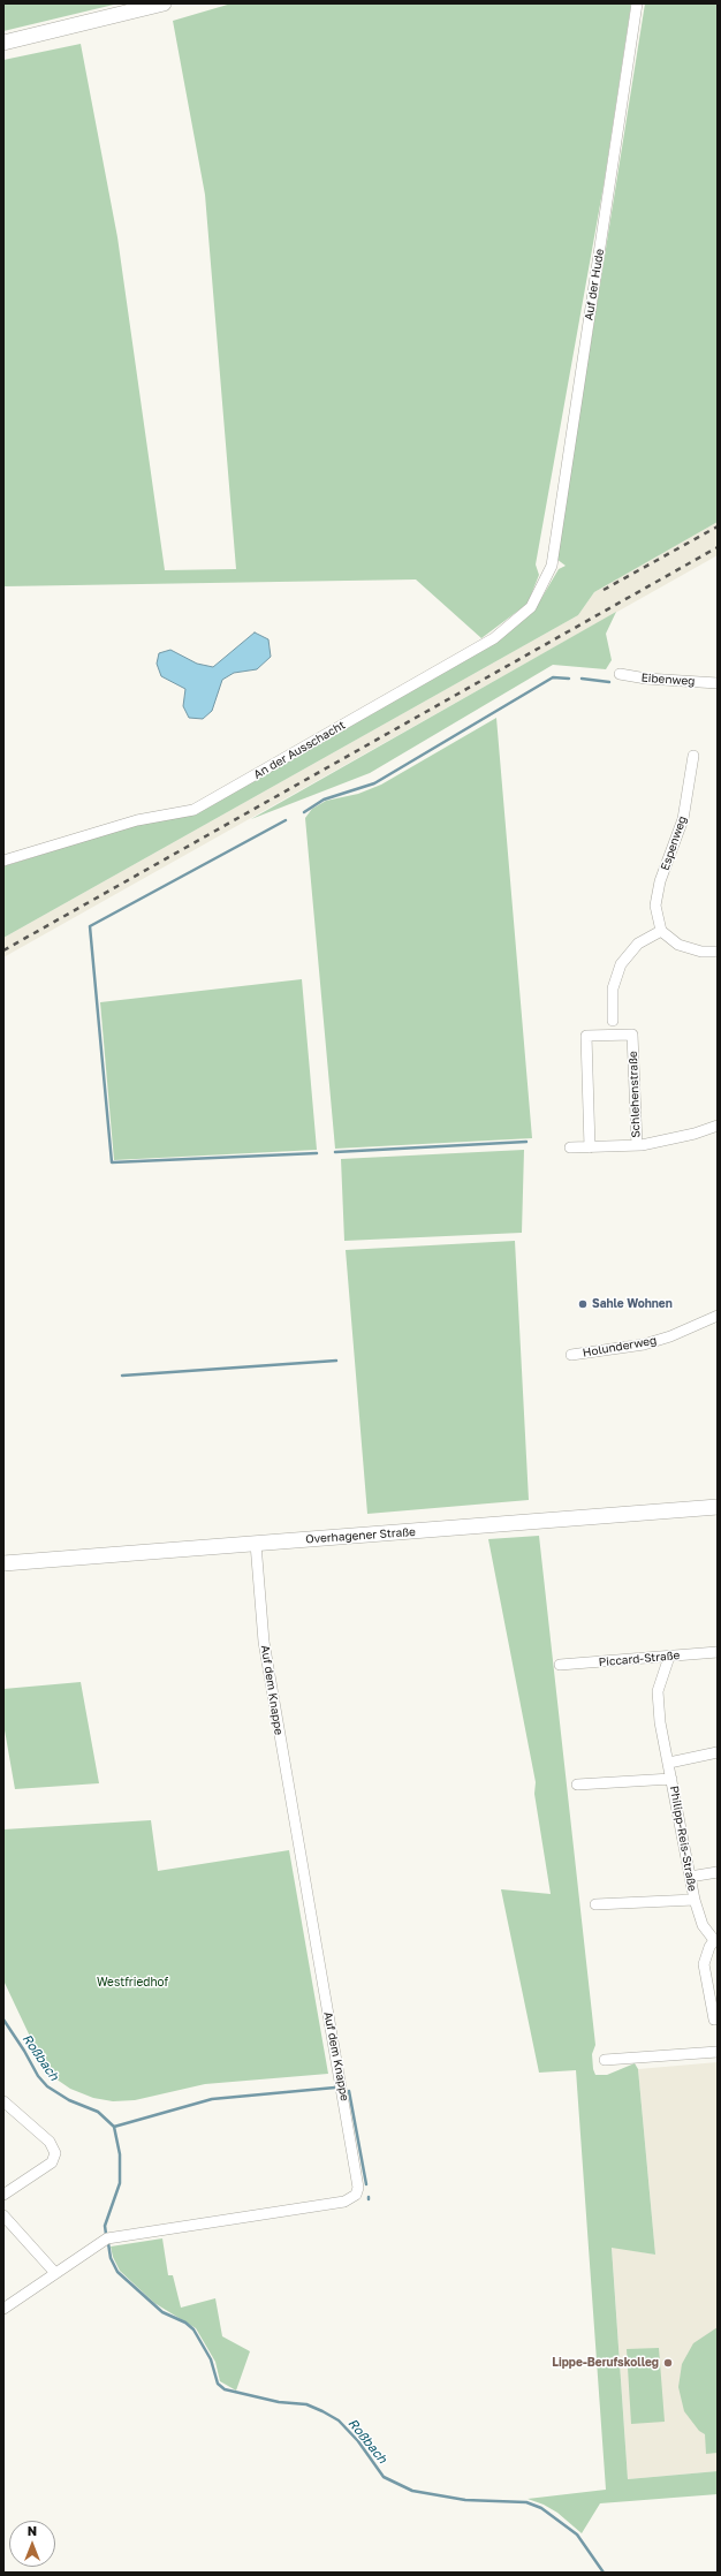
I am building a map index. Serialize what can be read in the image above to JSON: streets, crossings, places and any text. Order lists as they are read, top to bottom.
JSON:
{
  "streets": {
    "main road": ["Overhagener Straße"],
    "street": [
      "Auf der Hude",
      "Eibenweg",
      "An der Ausschacht",
      "Espenweg",
      "Schlehenstraße",
      "Holunderweg",
      "Piccard-Straße",
      "Auf dem Knappe",
      "Philipp-Reis-Straße"
    ]
  },
  "crossings": [
    ["Auf der Hude", "An der Ausschacht"],
    ["Overhagener Straße", "Auf dem Knappe"],
    ["Piccard-Straße", "Philipp-Reis-Straße"]
  ],
  "water": ["Roßbach"],
  "parks": ["Westfriedhof"],
  "places": ["Sahle Wohnen", "Lippe-Berufskolleg"],
  "north": "top"
}
